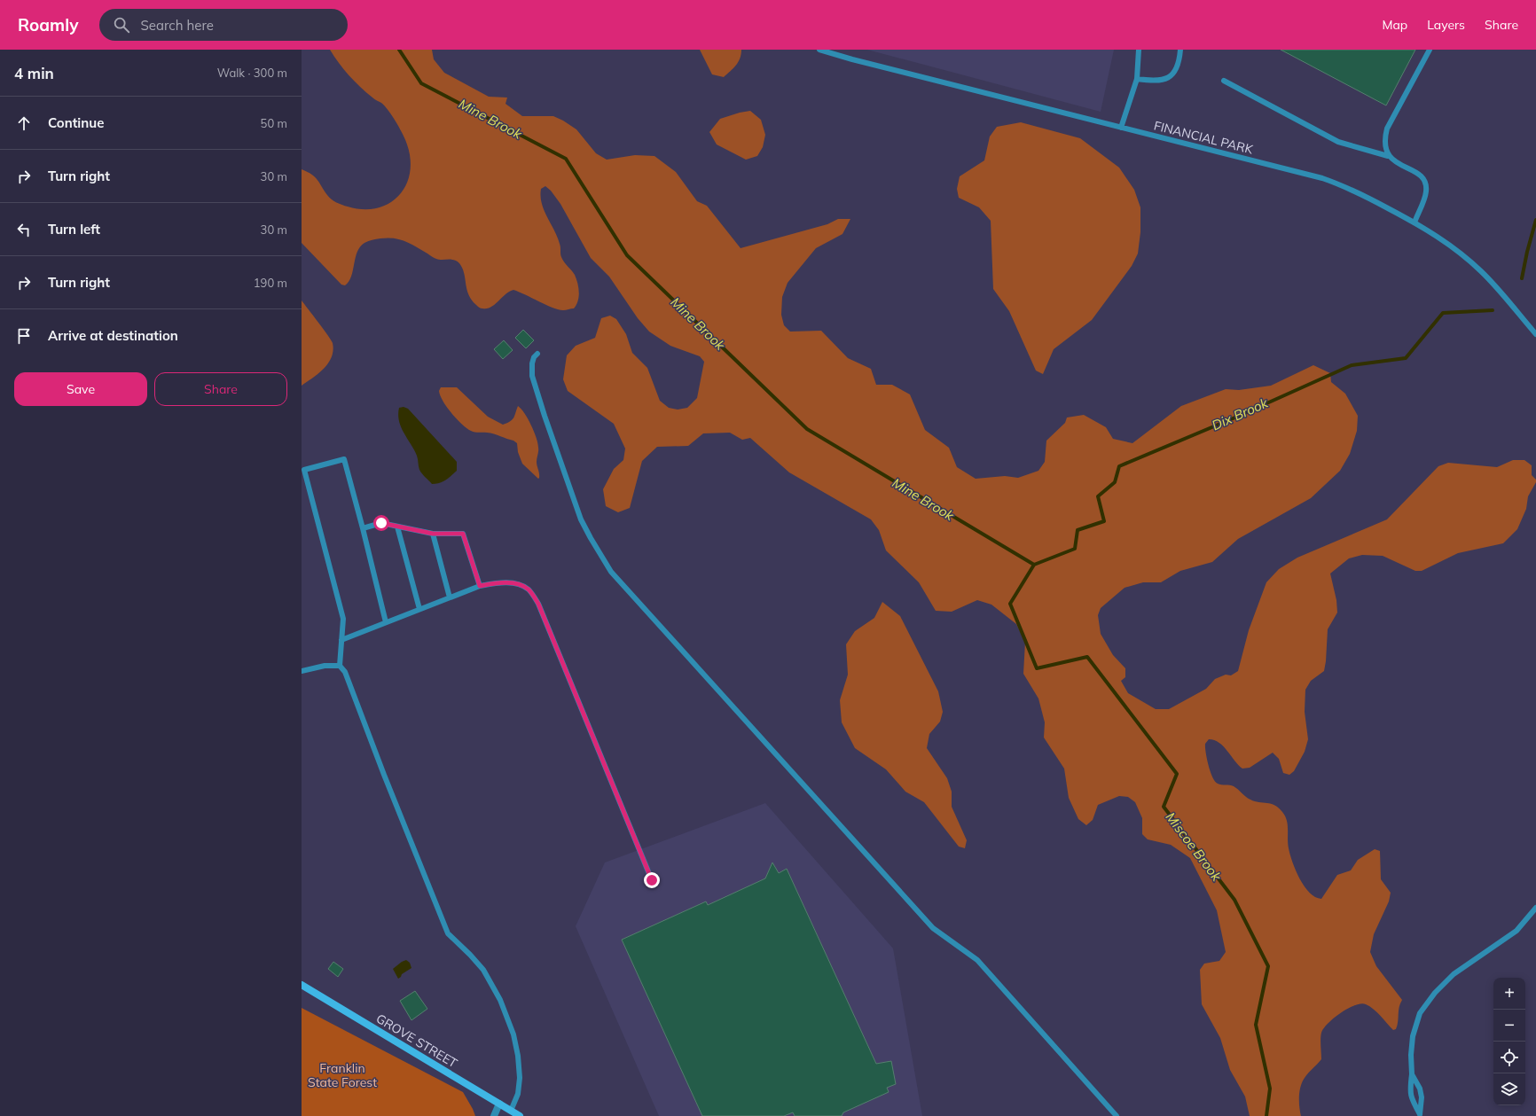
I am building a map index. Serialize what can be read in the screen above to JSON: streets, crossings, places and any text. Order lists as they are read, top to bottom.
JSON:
{
  "streets": {
    "main road": ["GROVE STREET"],
    "lane": ["FINANCIAL PARK"]
  },
  "water": ["Mine Brook", "Dix Brook", "Miscoe Brook"],
  "parks": ["Franklin State Forest"],
  "page": {
    "header": "Roamly",
    "search": "Search here",
    "nav": ["Map", "Layers", "Share"],
    "heading": ["4 min", "Walk · 300 m"],
    "list": [
      ["Continue", "50 m"],
      ["Turn right", "30 m"],
      ["Turn left", "30 m"],
      ["Turn right", "190 m"],
      "Arrive at destination"
    ],
    "buttons": ["Save", "Share"],
    "map_buttons": ["+", "−"]
  }
}
